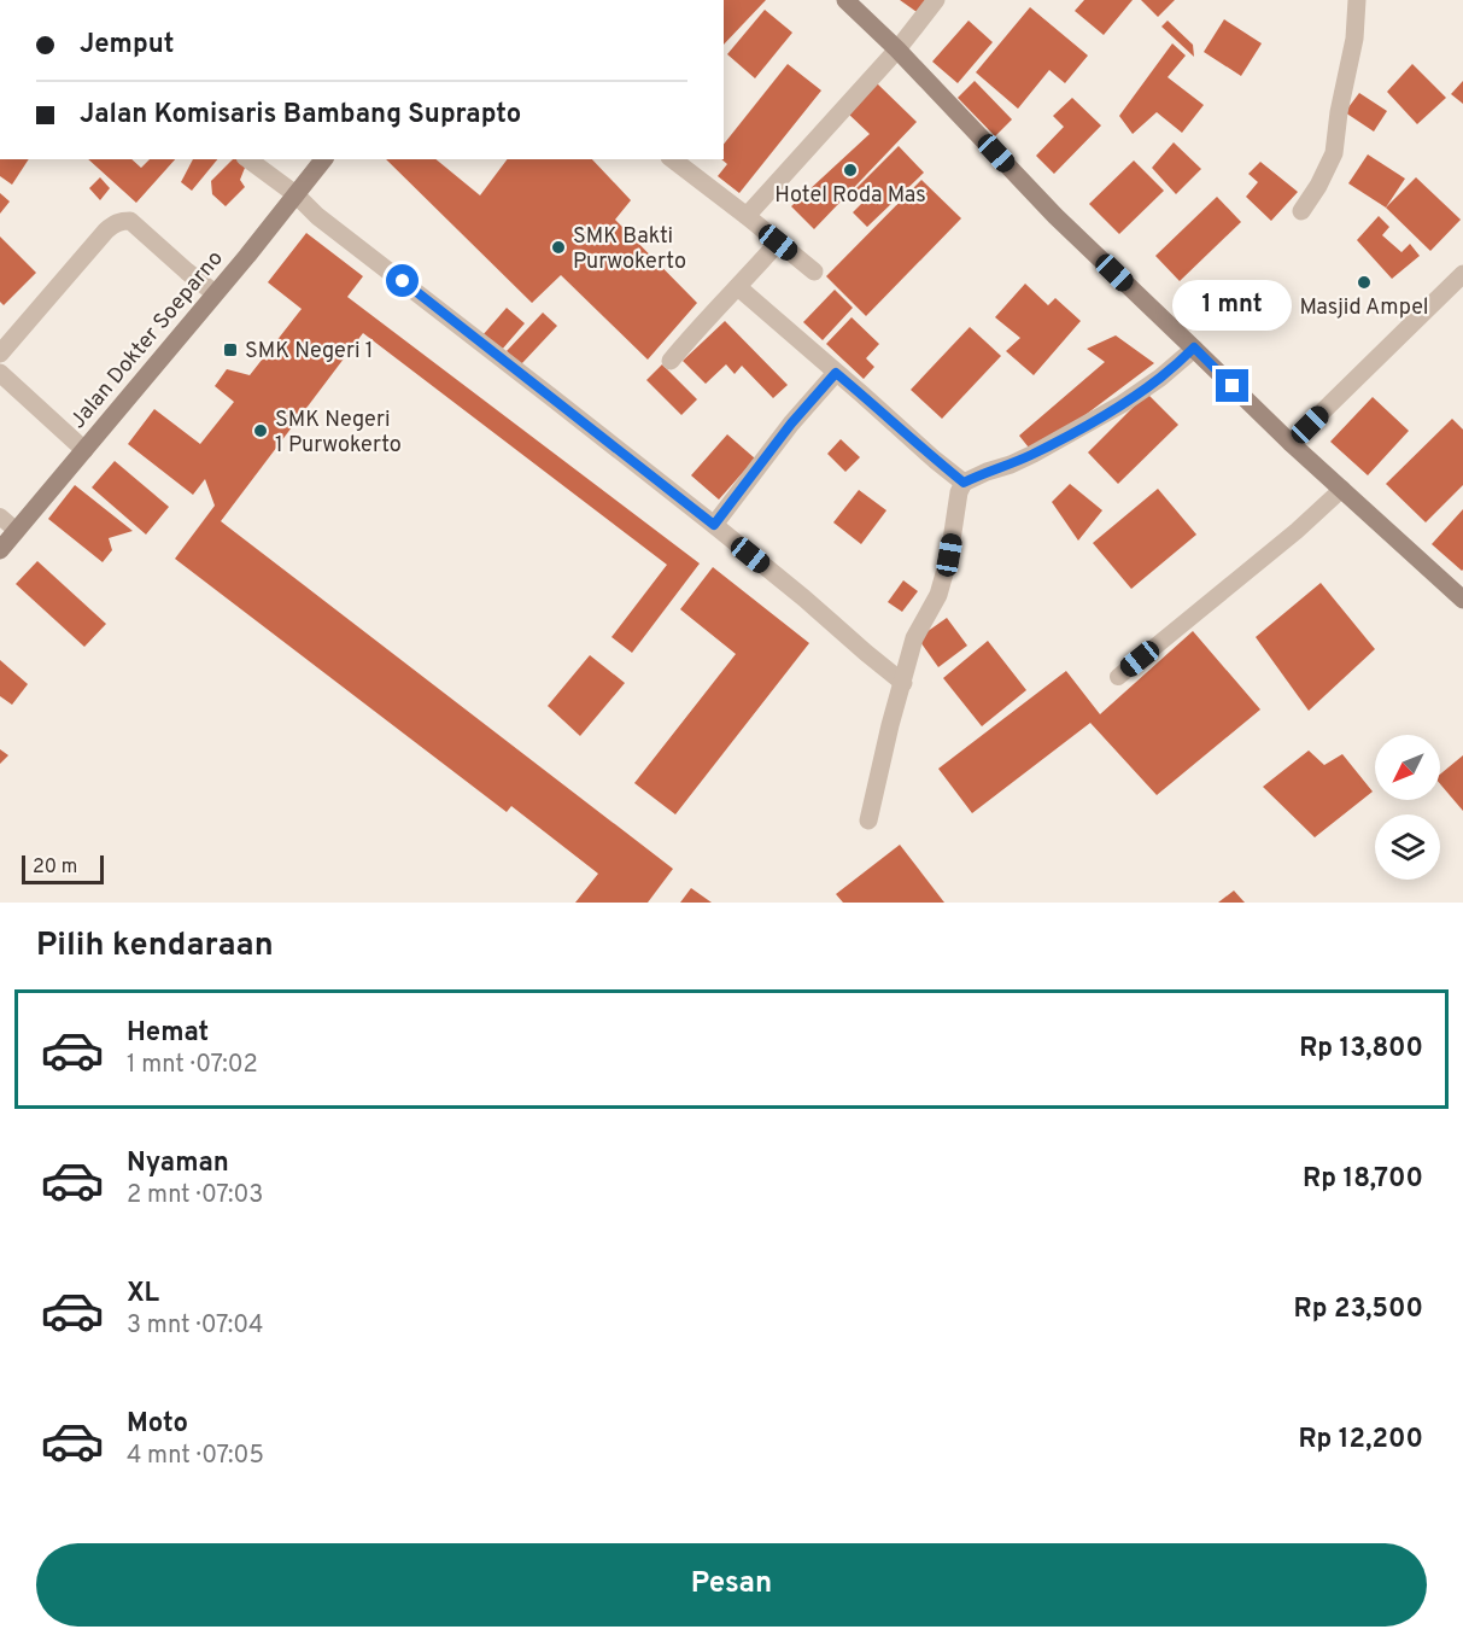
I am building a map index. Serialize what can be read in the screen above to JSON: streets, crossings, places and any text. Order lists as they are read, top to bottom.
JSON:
{
  "streets": {
    "main road": ["Jalan Dokter Soeparno"]
  },
  "places": {
    "other": [
      "Hotel Roda Mas",
      "SMK Bakti Purwokerto",
      "Masjid Ampel",
      "SMK Negeri 1 Purwokerto"
    ],
    "transit": ["SMK Negeri 1"]
  },
  "scale_bar": "20 m",
  "north": "bottom left",
  "page": {
    "banner": ["Jemput", "Jalan Komisaris Bambang Suprapto"],
    "bubble": "1 mnt",
    "scale": "20 m",
    "heading": "Pilih kendaraan",
    "list": [
      {
        "name": "Hemat",
        "note": "1 mnt · 07:02",
        "value": "Rp 13,800"
      },
      {
        "name": "Nyaman",
        "note": "2 mnt · 07:03",
        "value": "Rp 18,700"
      },
      {
        "name": "XL",
        "note": "3 mnt · 07:04",
        "value": "Rp 23,500"
      },
      {
        "name": "Moto",
        "note": "4 mnt · 07:05",
        "value": "Rp 12,200"
      }
    ],
    "buttons": "Pesan"
  }
}
